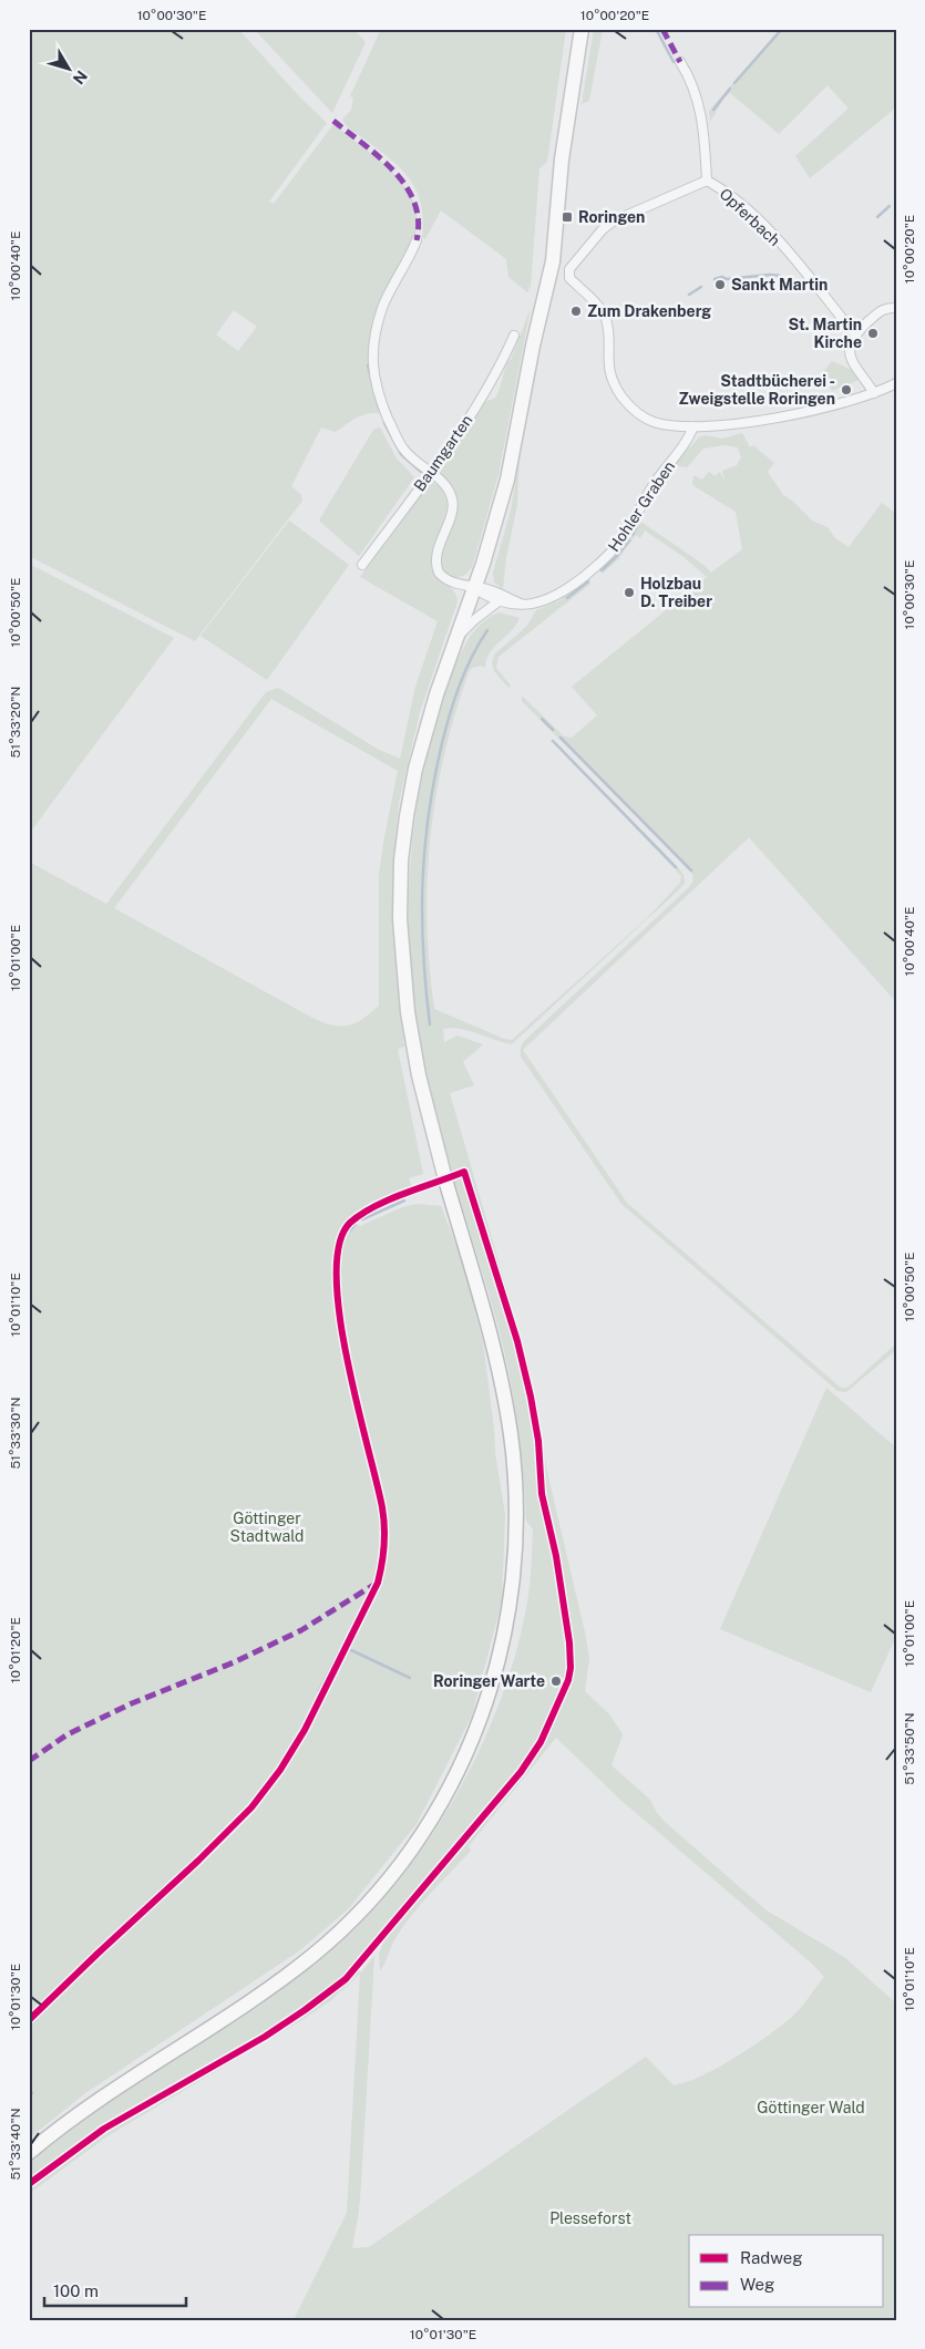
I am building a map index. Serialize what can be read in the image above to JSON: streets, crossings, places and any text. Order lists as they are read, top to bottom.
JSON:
{
  "streets": {
    "street": ["Opferbach", "Baumgarten", "Hohler Graben"]
  },
  "crossings": [
    ["Opferbach", "Hohler Graben"],
    ["Baumgarten", "Hohler Graben"]
  ],
  "parks": ["Göttinger Stadtwald", "Göttinger Wald", "Plesseforst"],
  "places": {
    "transit": ["Roringen"],
    "other": [
      "Sankt Martin",
      "Zum Drakenberg",
      "St. Martin Kirche",
      "Stadtbücherei - Zweigstelle Roringen",
      "Holzbau D. Treiber",
      "Roringer Warte"
    ]
  },
  "legend": ["Radweg", "Weg"],
  "scale_bar": "100 m",
  "north": "bottom right",
  "coordinates": [
    "10°00'30\"E",
    "10°00'20\"E",
    "10°00'40\"E",
    "10°00'50\"E",
    "51°33'20\"N",
    "10°01'00\"E",
    "10°01'10\"E",
    "51°33'30\"N",
    "10°01'20\"E",
    "51°33'50\"N",
    "10°01'30\"E",
    "51°33'40\"N"
  ]
}
